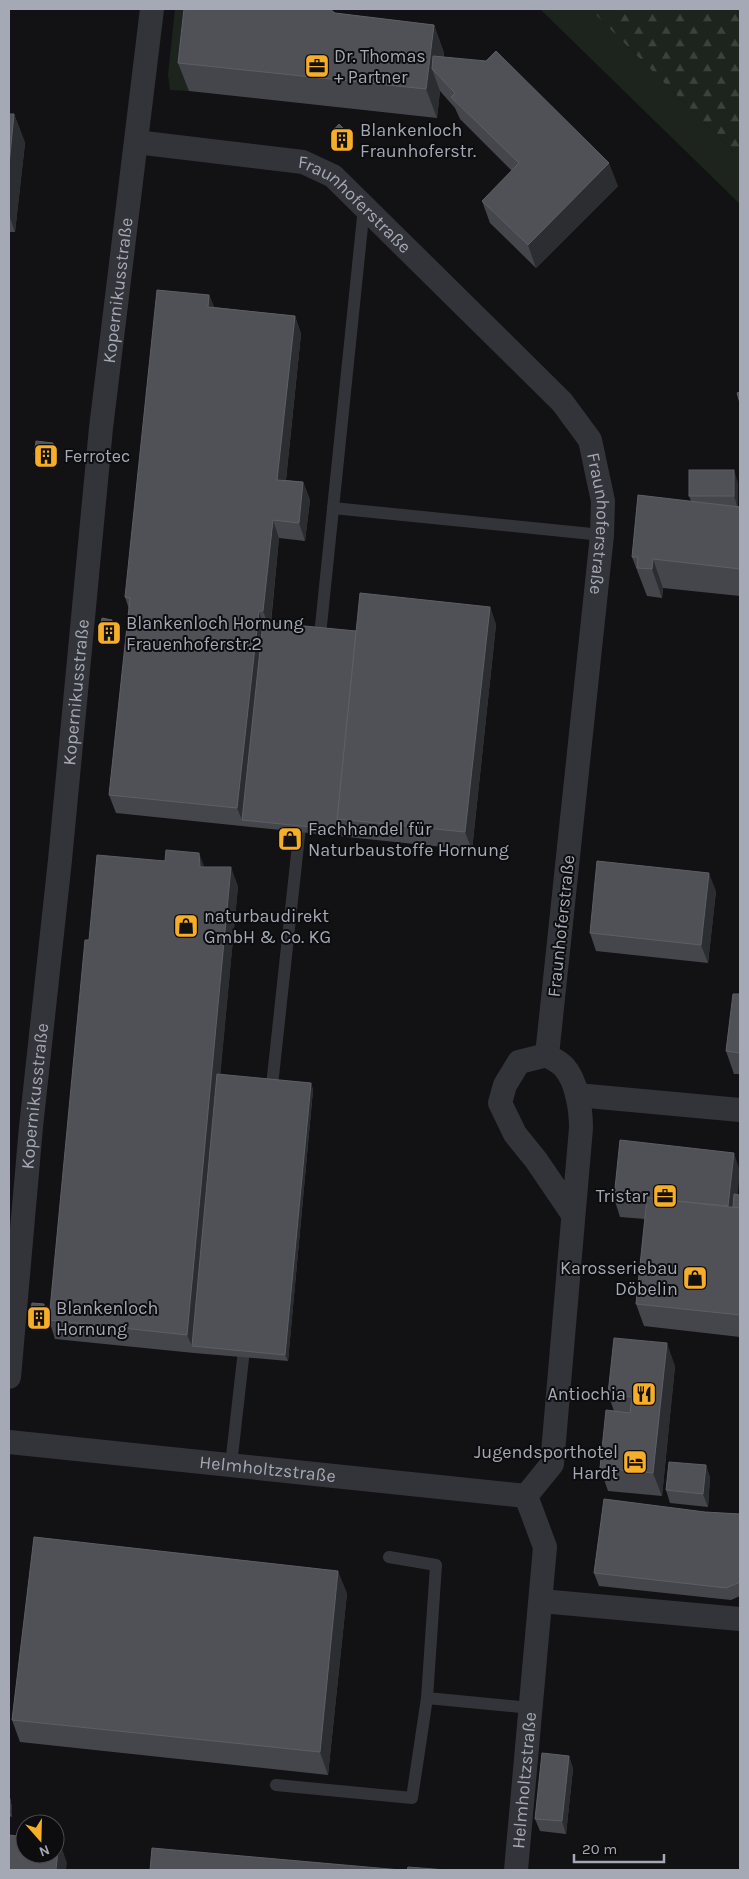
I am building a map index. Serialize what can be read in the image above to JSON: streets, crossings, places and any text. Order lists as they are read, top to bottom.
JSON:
{
  "streets": {
    "street": ["Fraunhoferstraße", "Kopernikusstraße", "Helmholtzstraße"]
  },
  "crossings": [
    ["Fraunhoferstraße", "Kopernikusstraße"]
  ],
  "places": {
    "office": ["Dr. Thomas + Partner", "Tristar"],
    "building": [
      "Blankenloch Fraunhoferstr.",
      "Ferrotec",
      "Blankenloch Hornung Frauenhoferstr.2",
      "Blankenloch Hornung"
    ],
    "shop": ["Fachhandel für Naturbaustoffe Hornung", "naturbaudirekt GmbH & Co. KG", "Karosseriebau Döbelin"],
    "restaurant": ["Antiochia"],
    "hotel": ["Jugendsporthotel Hardt"]
  },
  "scale_bar": "20 m",
  "north": "bottom"
}
